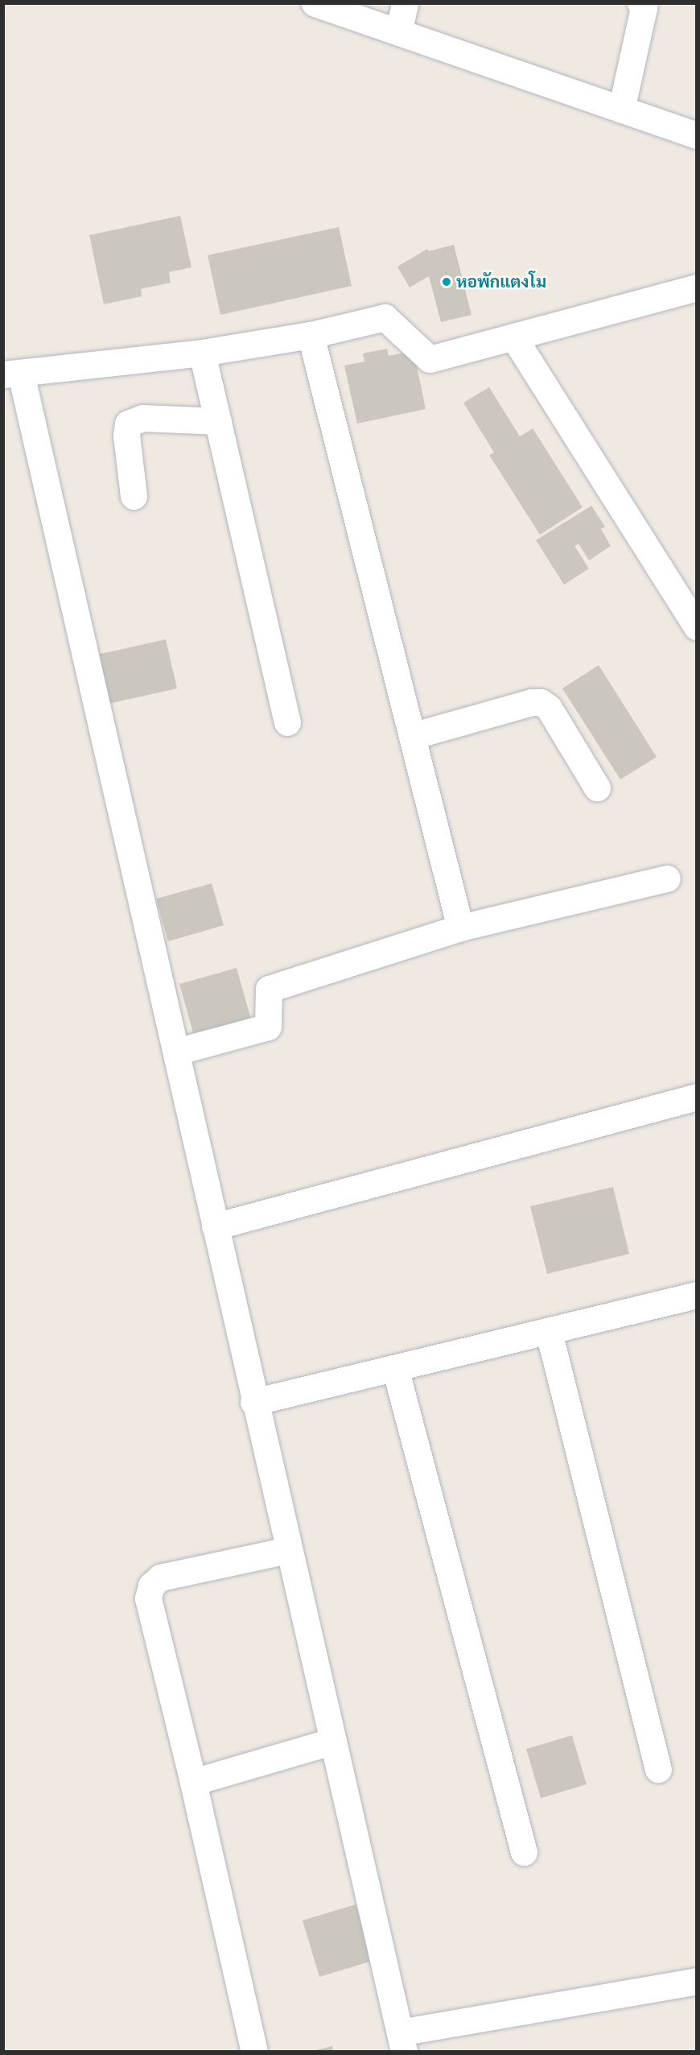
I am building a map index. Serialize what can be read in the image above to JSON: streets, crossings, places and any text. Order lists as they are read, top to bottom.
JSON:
{
  "places": ["หอพักแตงโม"]
}
